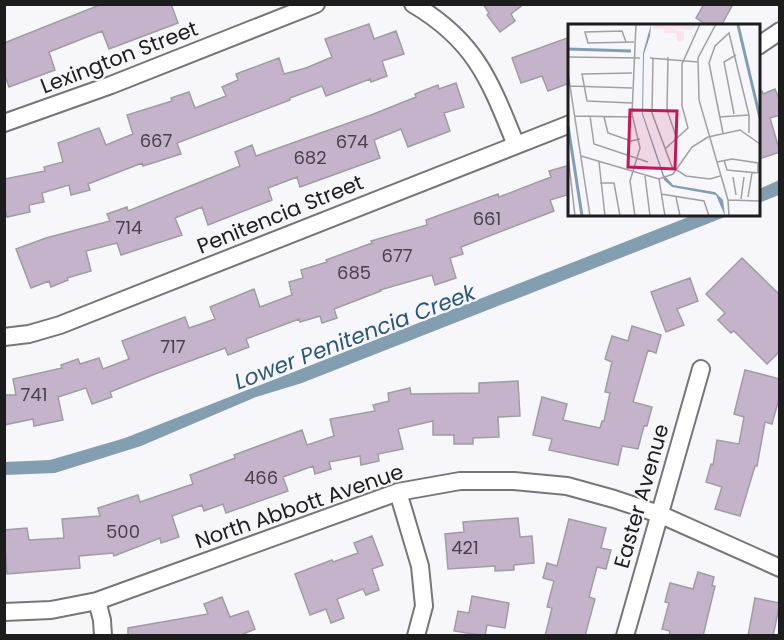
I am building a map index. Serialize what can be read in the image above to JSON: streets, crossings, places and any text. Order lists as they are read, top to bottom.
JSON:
{
  "streets": {
    "street": [
      "Lexington Street",
      "Penitencia Street",
      "Easter Avenue",
      "North Abbott Avenue"
    ]
  },
  "crossings": [
    ["Easter Avenue", "North Abbott Avenue"]
  ],
  "water": ["Lower Penitencia Creek"],
  "house_numbers": [
    "667",
    "674",
    "682",
    "661",
    "714",
    "677",
    "685",
    "717",
    "741",
    "466",
    "500",
    "421"
  ]
}
